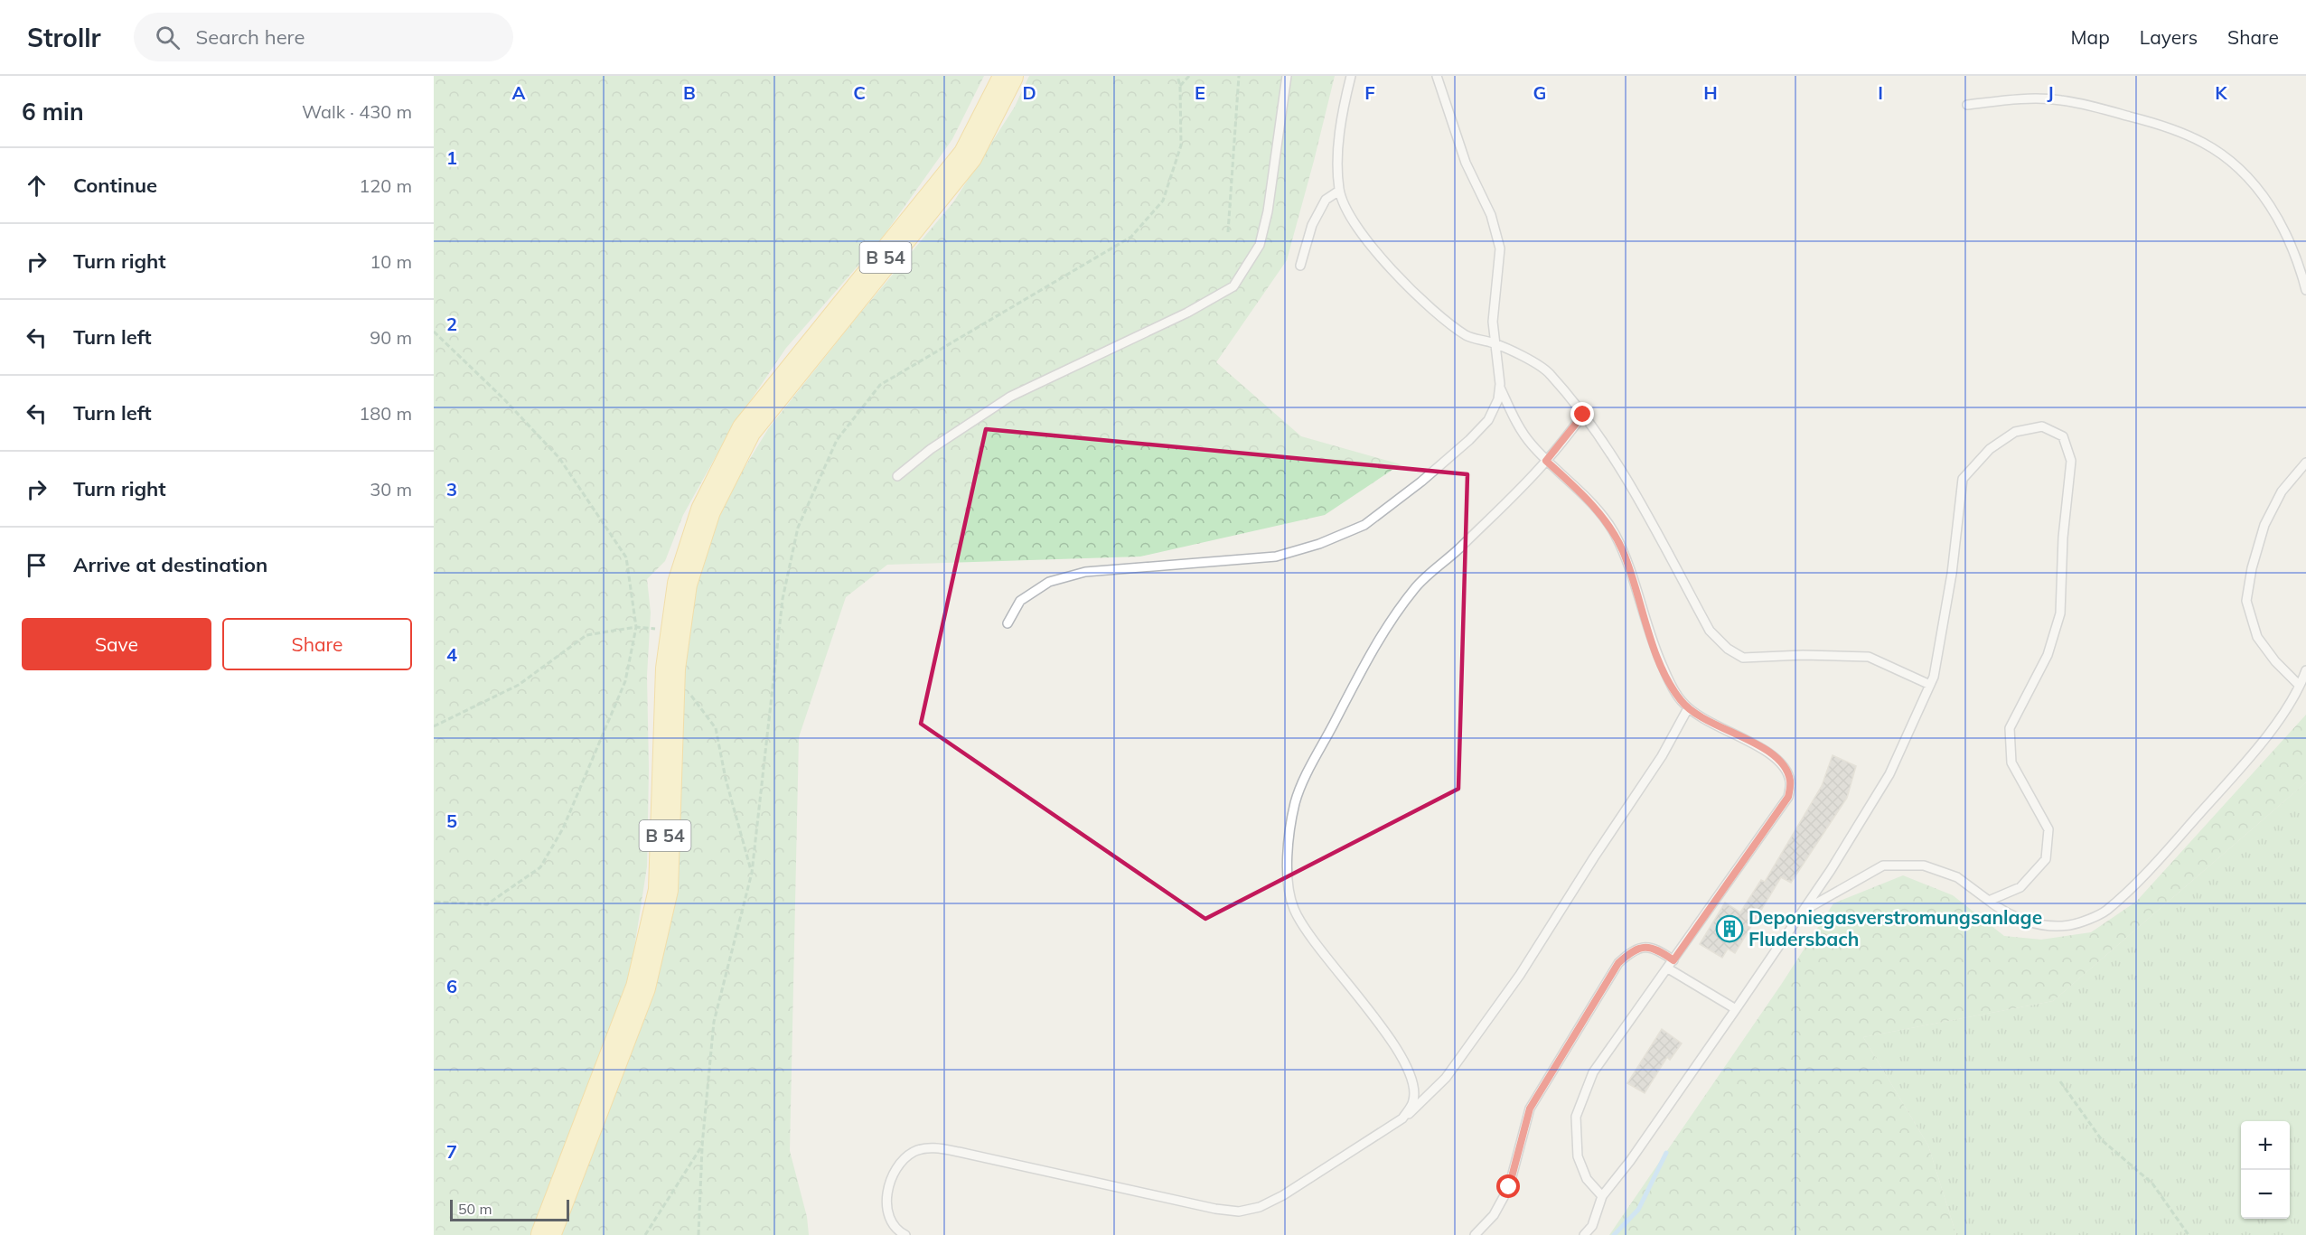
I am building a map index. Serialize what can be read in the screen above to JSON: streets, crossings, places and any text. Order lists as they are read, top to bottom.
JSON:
{
  "streets": {
    "main road": ["B 54"]
  },
  "places": {
    "building": ["Deponiegasverstromungsanlage Fludersbach"]
  },
  "scale_bar": "50 m",
  "page": {
    "header": "Strollr",
    "search": "Search here",
    "nav": ["Map", "Layers", "Share"],
    "heading": ["6 min", "Walk · 430 m"],
    "list": [
      ["Continue", "120 m"],
      ["Turn right", "10 m"],
      ["Turn left", "90 m"],
      ["Turn left", "180 m"],
      ["Turn right", "30 m"],
      "Arrive at destination"
    ],
    "buttons": ["Save", "Share"],
    "map_buttons": ["+", "−"],
    "scale": "50 m"
  },
  "grid": {
    "columns": [
      "A",
      "B",
      "C",
      "D",
      "E",
      "F",
      "G",
      "H",
      "I",
      "J",
      "K"
    ],
    "rows": [
      "1",
      "2",
      "3",
      "4",
      "5",
      "6",
      "7"
    ]
  }
}
